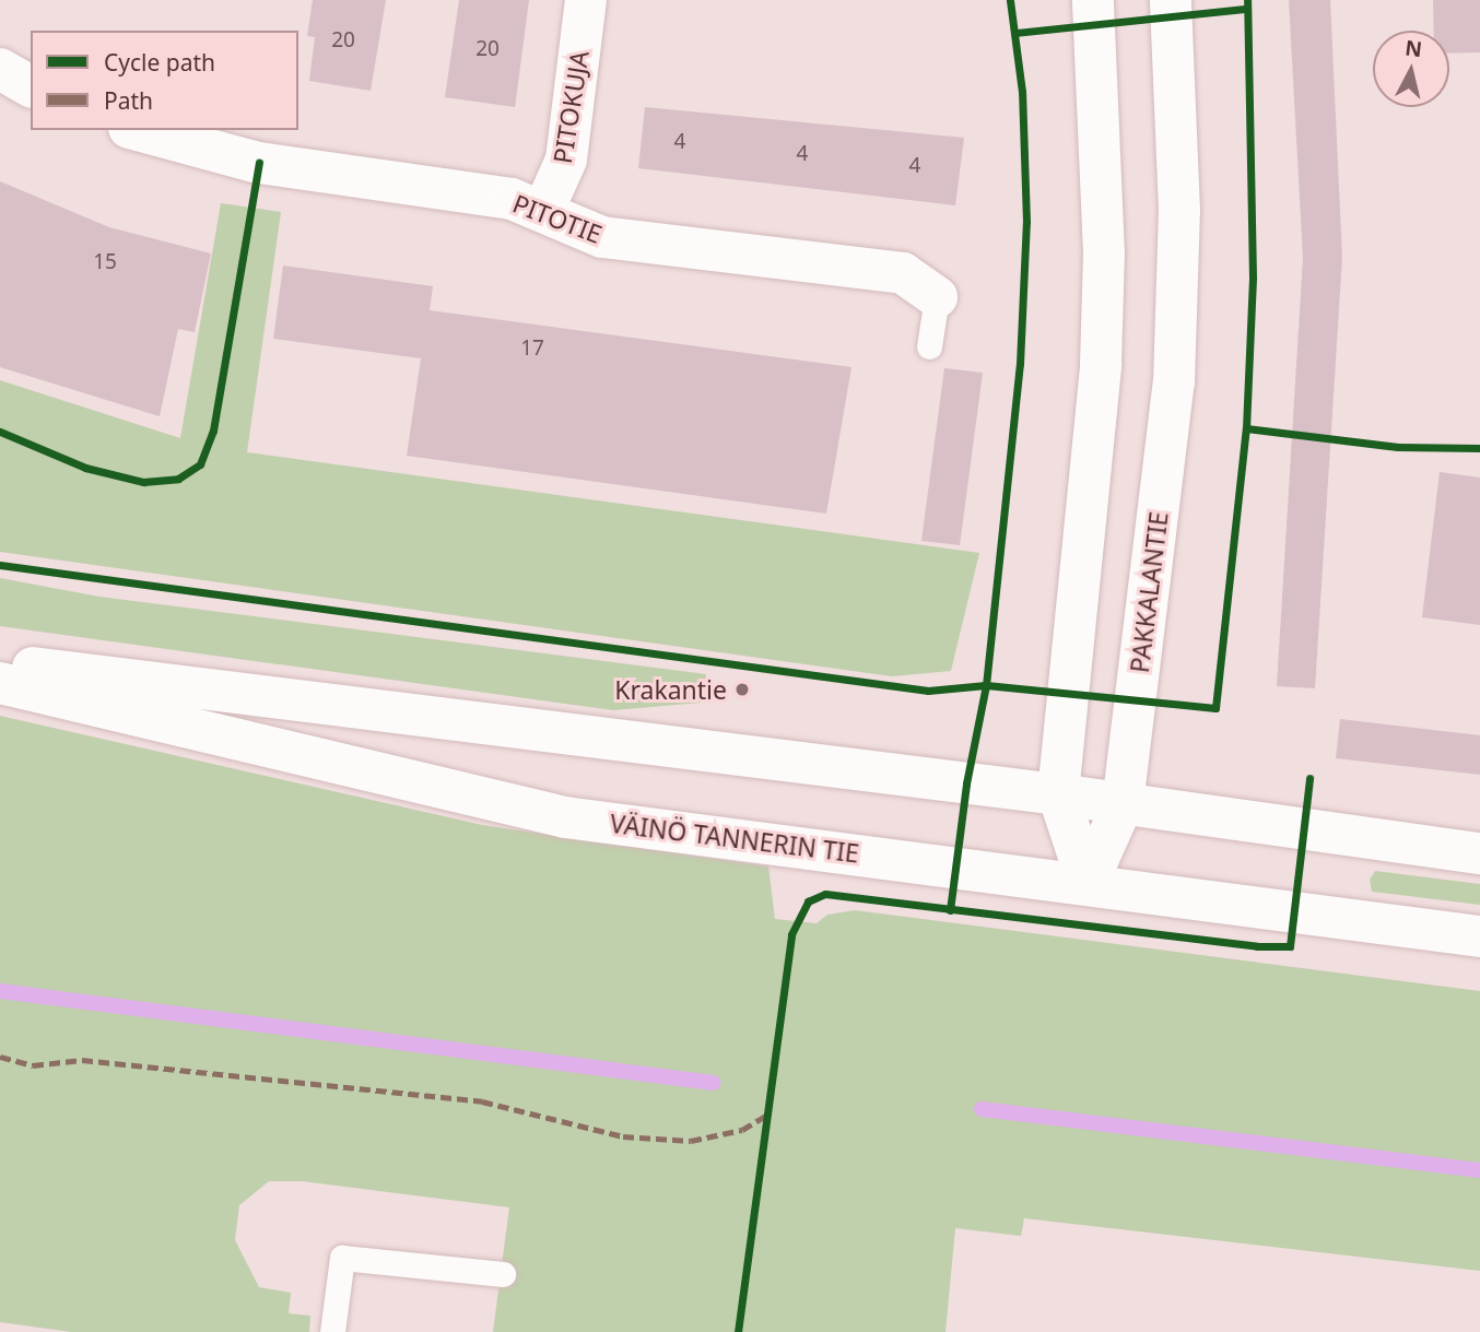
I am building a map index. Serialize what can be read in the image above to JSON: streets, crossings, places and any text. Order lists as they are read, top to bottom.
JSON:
{
  "streets": {
    "main road": [
      "PITOKUJA",
      "PITOTIE",
      "PAKKALANTIE",
      "VÄINÖ TANNERIN TIE"
    ]
  },
  "crossings": [
    ["PITOKUJA", "PITOTIE"],
    ["PAKKALANTIE", "VÄINÖ TANNERIN TIE"]
  ],
  "places": ["Krakantie"],
  "house_numbers": [
    "20",
    "20",
    "4",
    "4",
    "4",
    "15",
    "17"
  ],
  "legend": ["Cycle path", "Path"],
  "north": "top"
}
